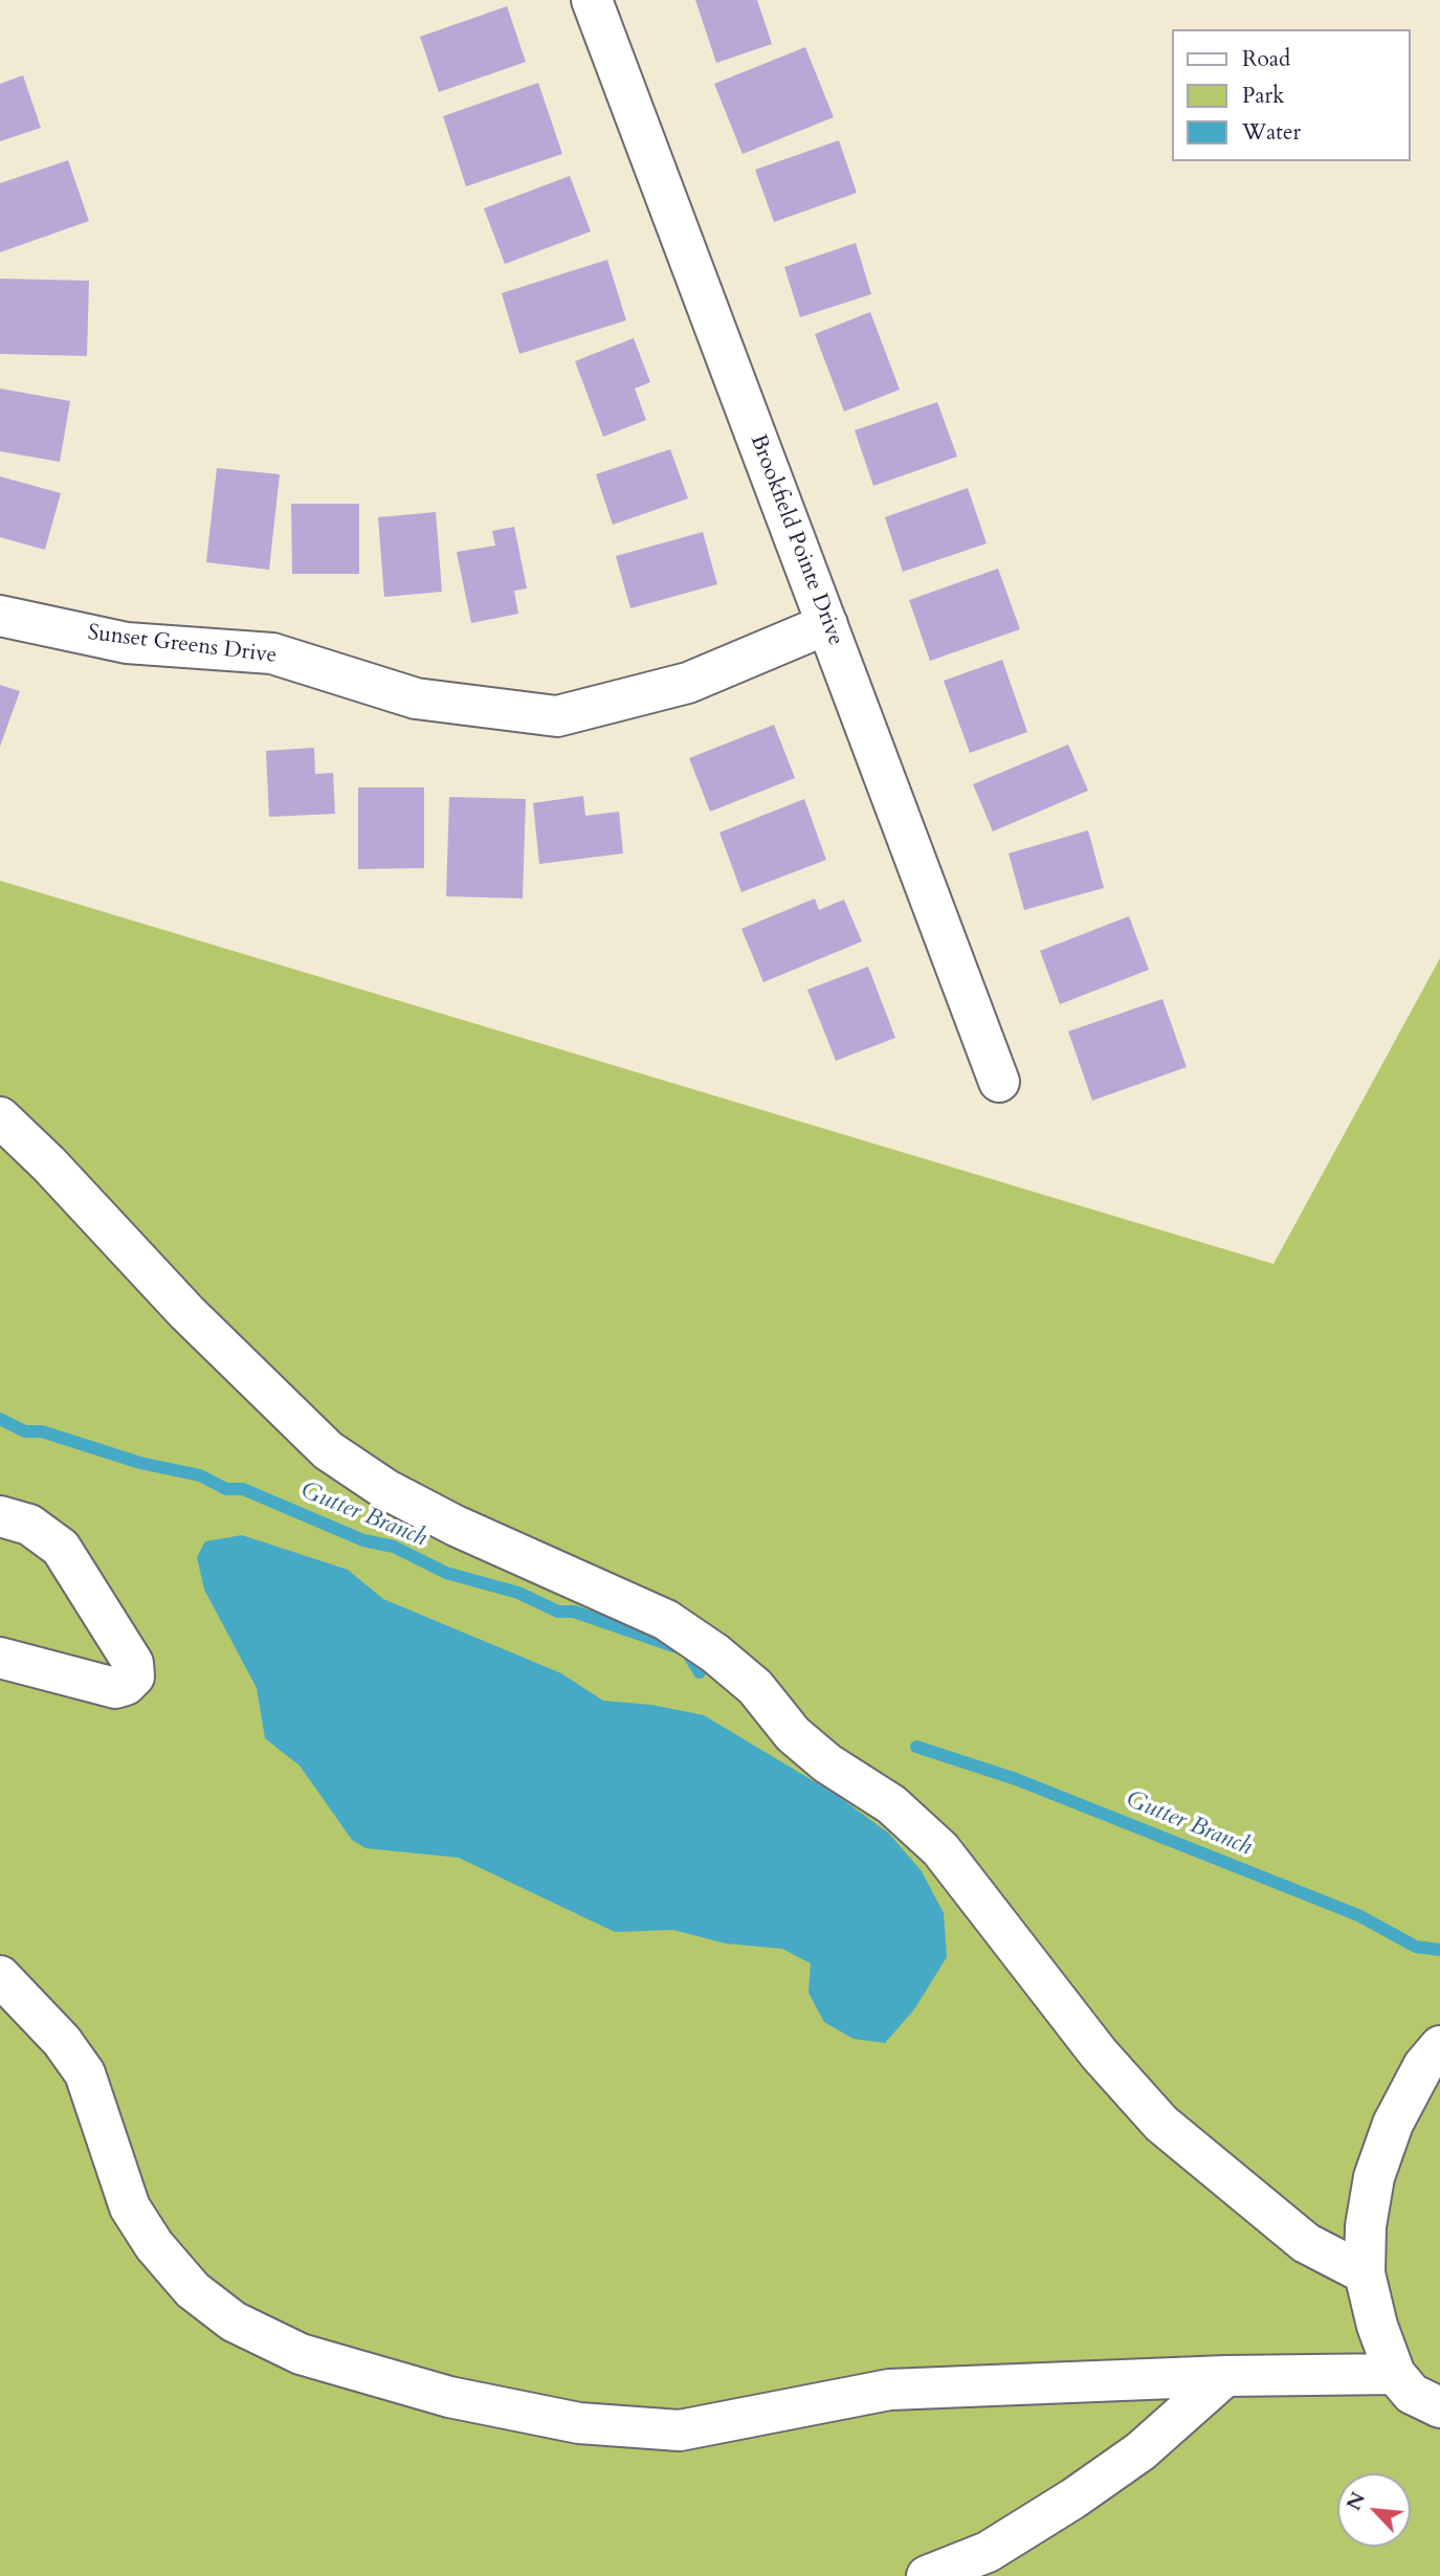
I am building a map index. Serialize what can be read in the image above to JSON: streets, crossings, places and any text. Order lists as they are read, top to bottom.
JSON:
{
  "streets": {
    "street": ["Brookfield Pointe Drive", "Sunset Greens Drive"]
  },
  "crossings": [
    ["Brookfield Pointe Drive", "Sunset Greens Drive"]
  ],
  "water": ["Gutter Branch"],
  "legend": ["Road", "Park", "Water"],
  "north": "top left"
}
